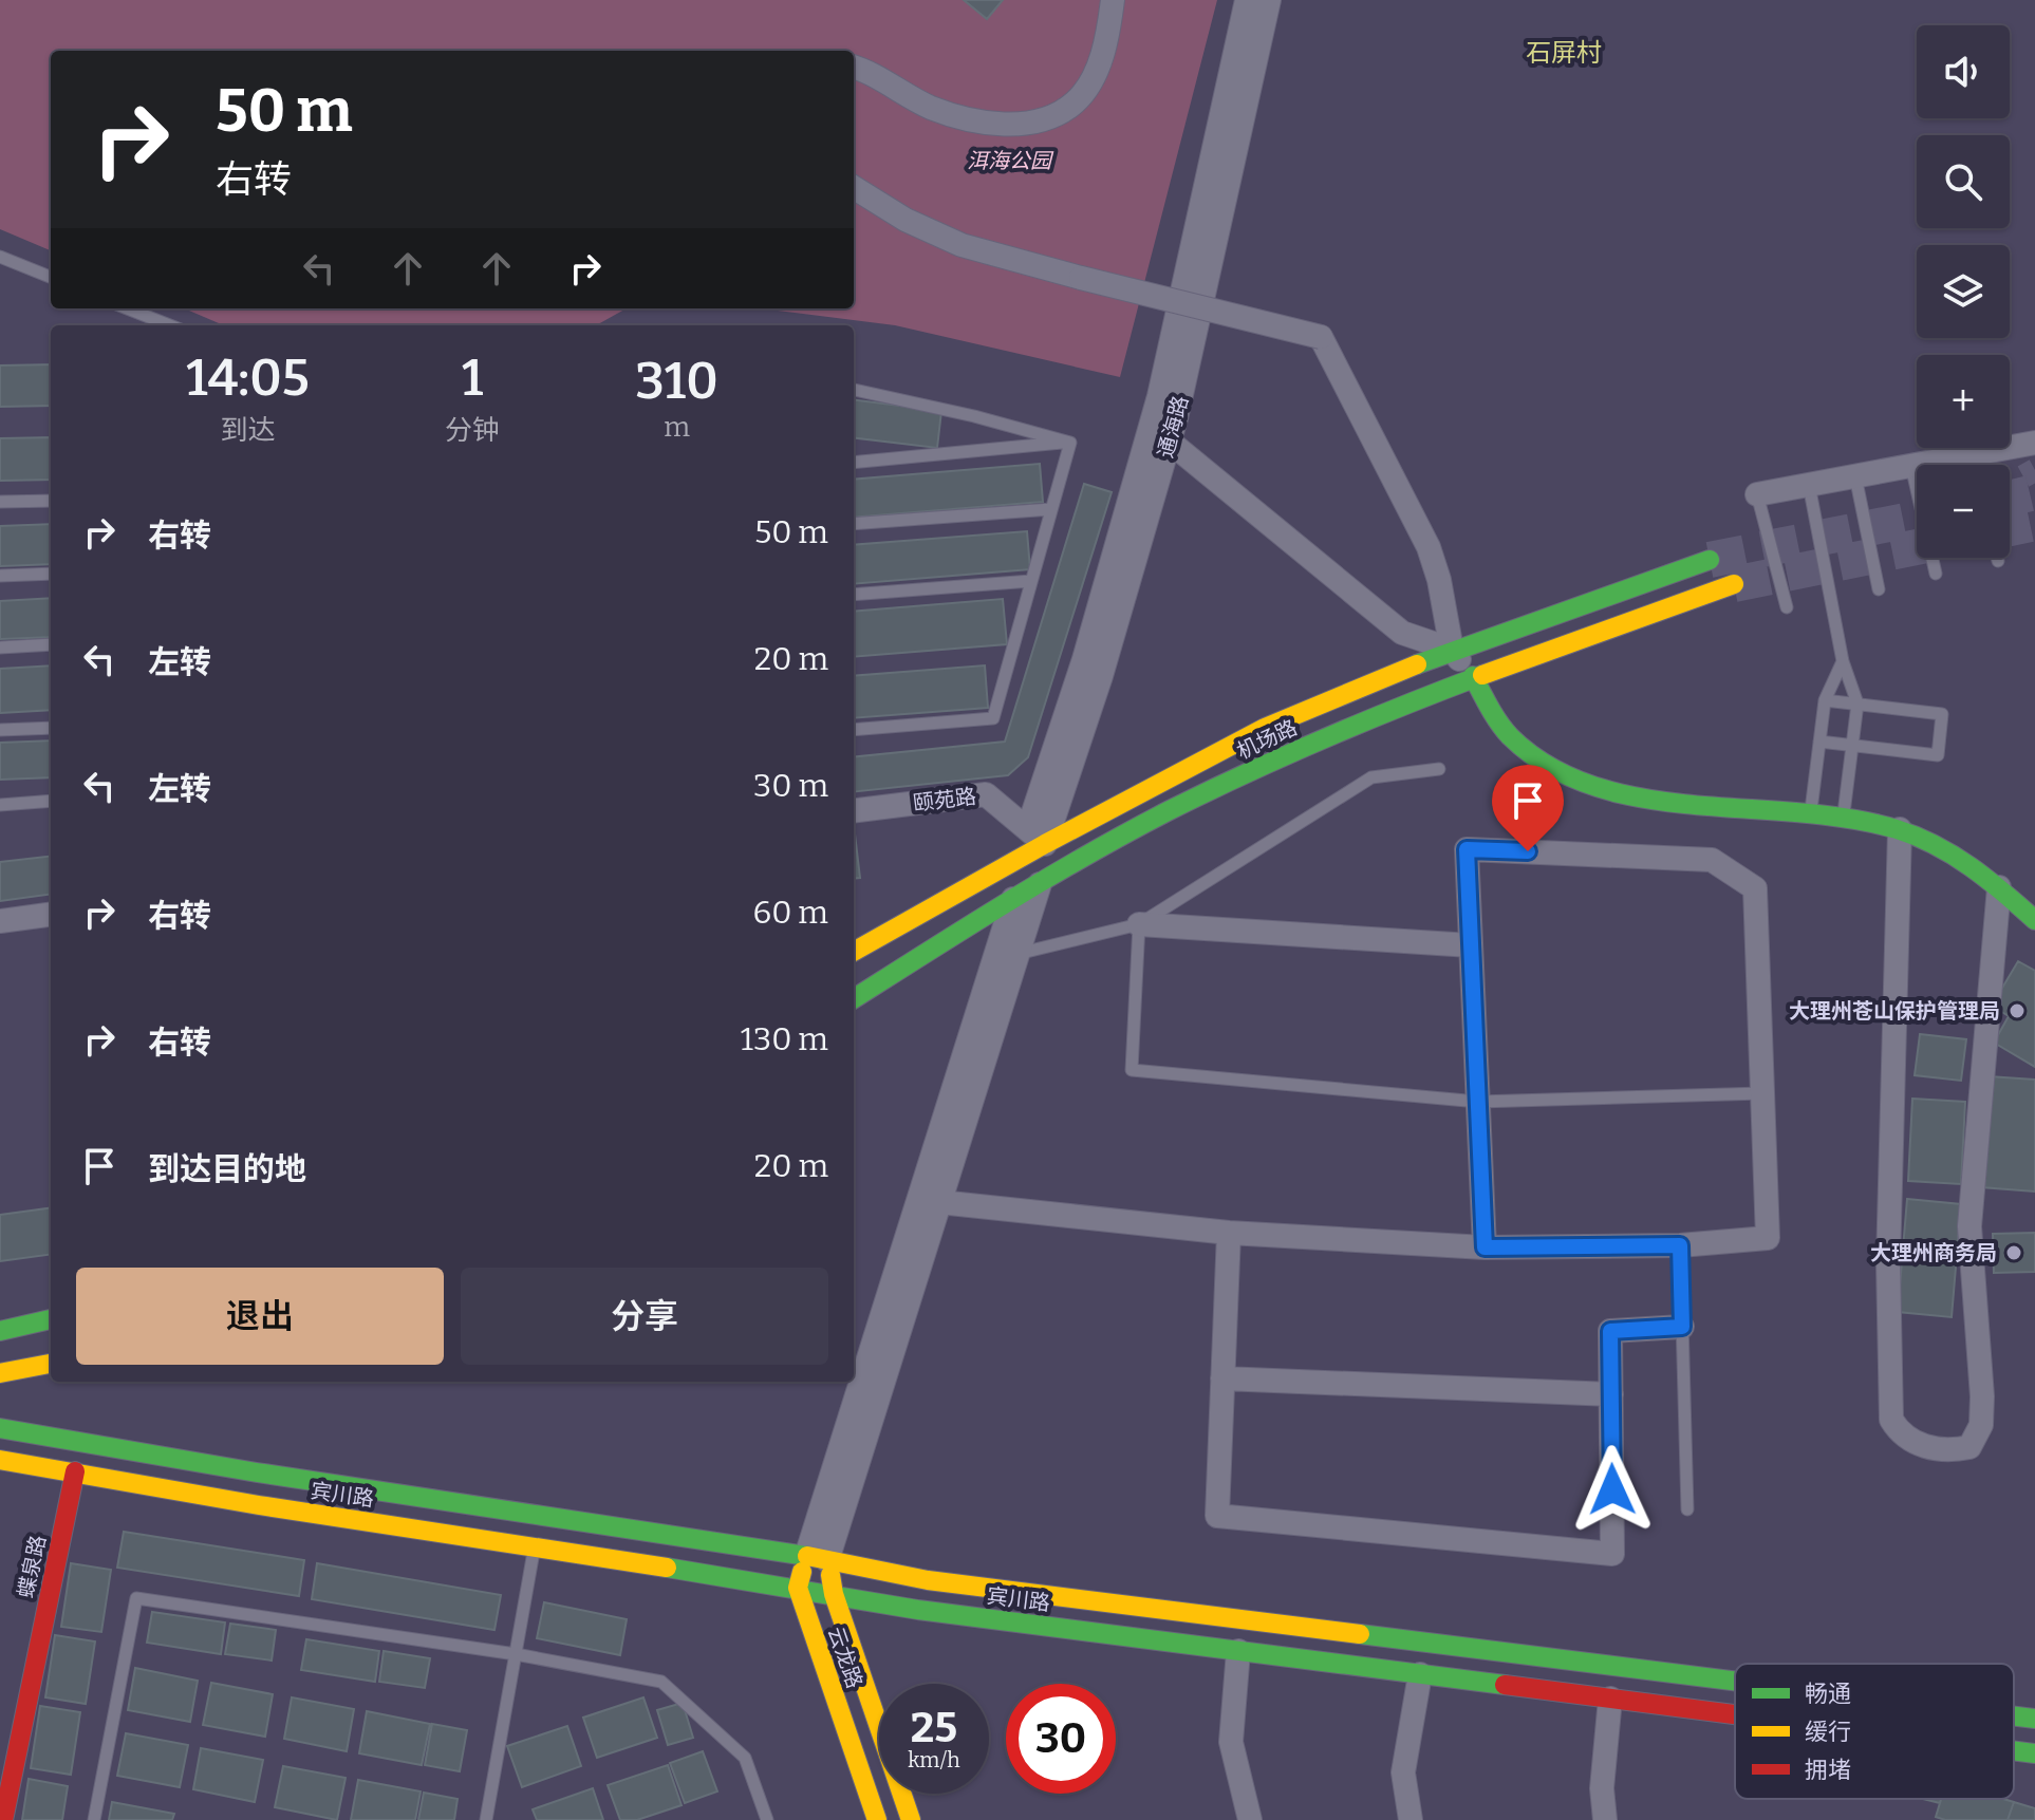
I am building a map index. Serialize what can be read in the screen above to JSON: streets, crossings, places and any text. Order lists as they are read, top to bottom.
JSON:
{
  "streets": {
    "main road": [
      "机场路",
      "宾川路",
      "蝶泉路",
      "云龙路"
    ],
    "street": ["通海路", "颐苑路"]
  },
  "crossings": [
    ["通海路", "机场路"],
    ["通海路", "颐苑路"],
    ["机场路", "颐苑路"],
    ["宾川路", "蝶泉路"],
    ["宾川路", "云龙路"]
  ],
  "districts": ["石屏村"],
  "parks": ["洱海公园"],
  "places": ["大理州苍山保护管理局", "大理州商务局"],
  "legend": ["畅通", "缓行", "拥堵"],
  "page": {
    "map_buttons": ["+", "−"],
    "turn": ["50 m", "右转"],
    "eta": [
      "14:05",
      "到达",
      "1",
      "分钟",
      "310",
      "m"
    ],
    "list": [
      {
        "name": "右转",
        "value": "50 m"
      },
      {
        "name": "左转",
        "value": "20 m"
      },
      {
        "name": "左转",
        "value": "30 m"
      },
      {
        "name": "右转",
        "value": "60 m"
      },
      {
        "name": "右转",
        "value": "130 m"
      },
      {
        "name": "到达目的地",
        "value": "20 m"
      }
    ],
    "buttons": ["退出", "分享"],
    "speed": "25 km/h",
    "limit": "30"
  }
}
